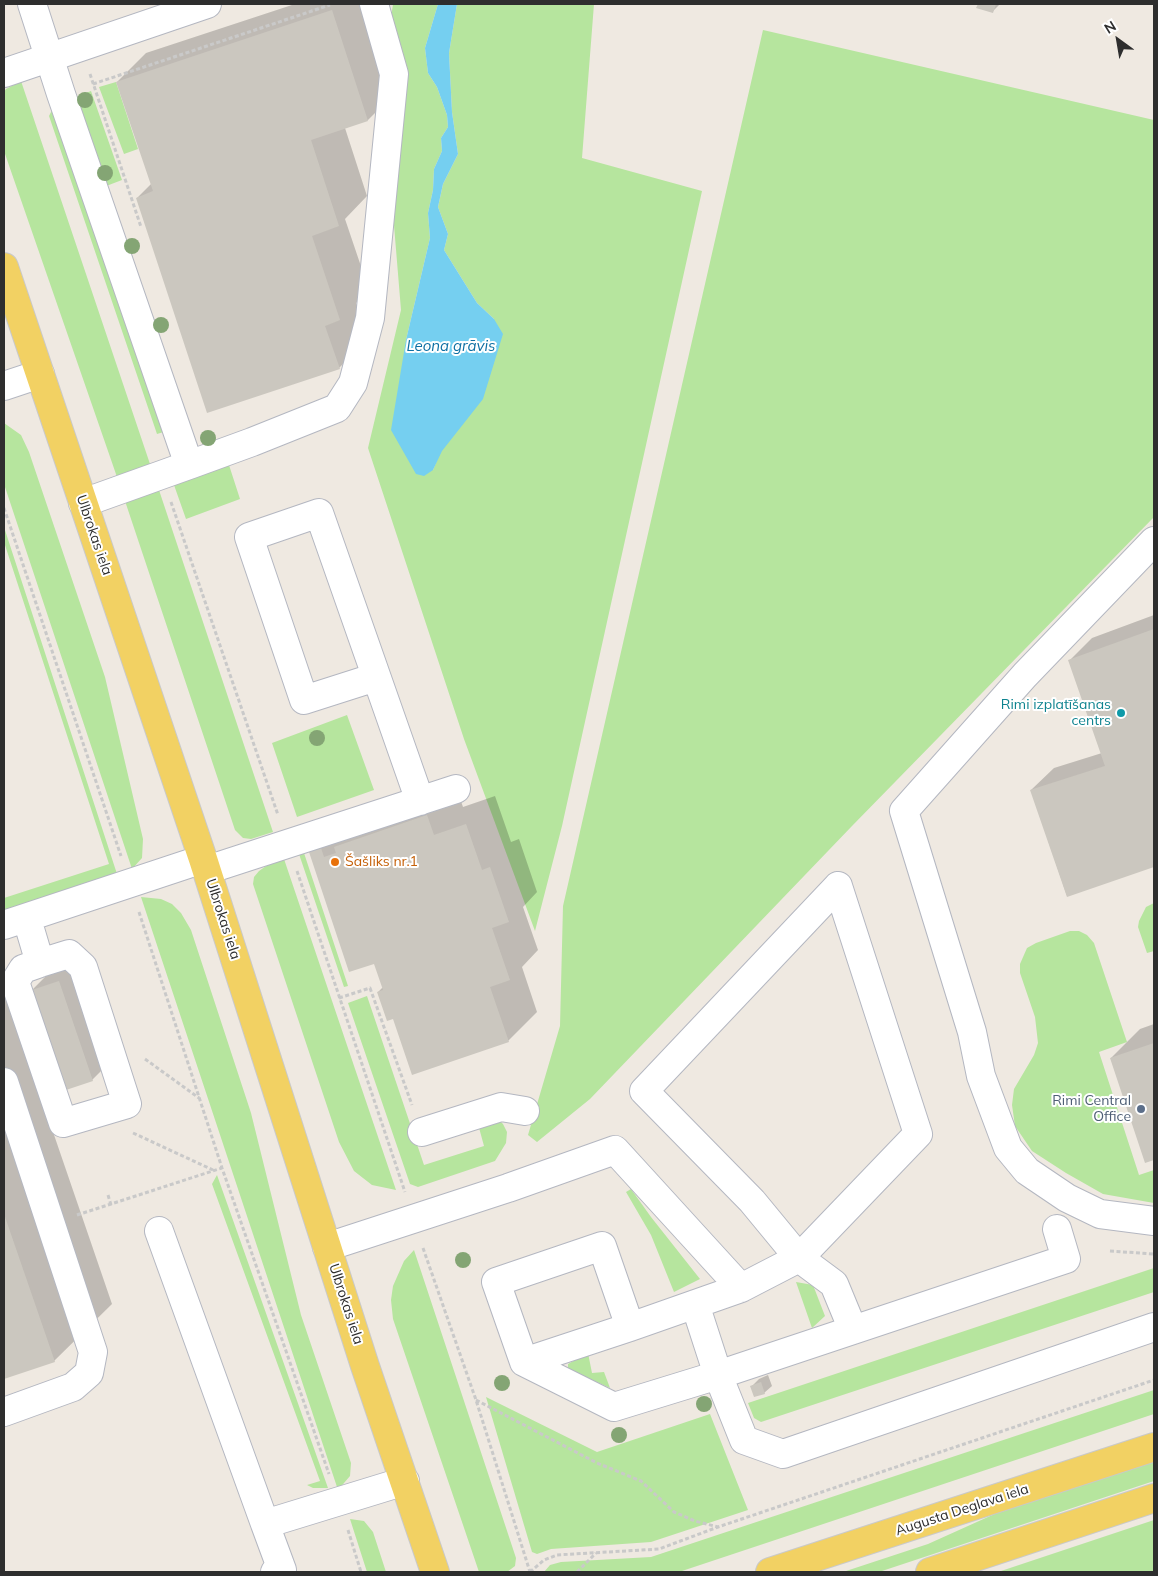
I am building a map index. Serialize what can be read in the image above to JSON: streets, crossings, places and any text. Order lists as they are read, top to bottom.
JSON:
{
  "streets": {
    "main road": ["Ulbrokas iela", "Augusta Deglava iela"]
  },
  "water": ["Leona grāvis"],
  "places": ["Rimi izplatīšanas centrs", "Šašliks nr.1", "Rimi Central Office"],
  "north": "top left"
}
